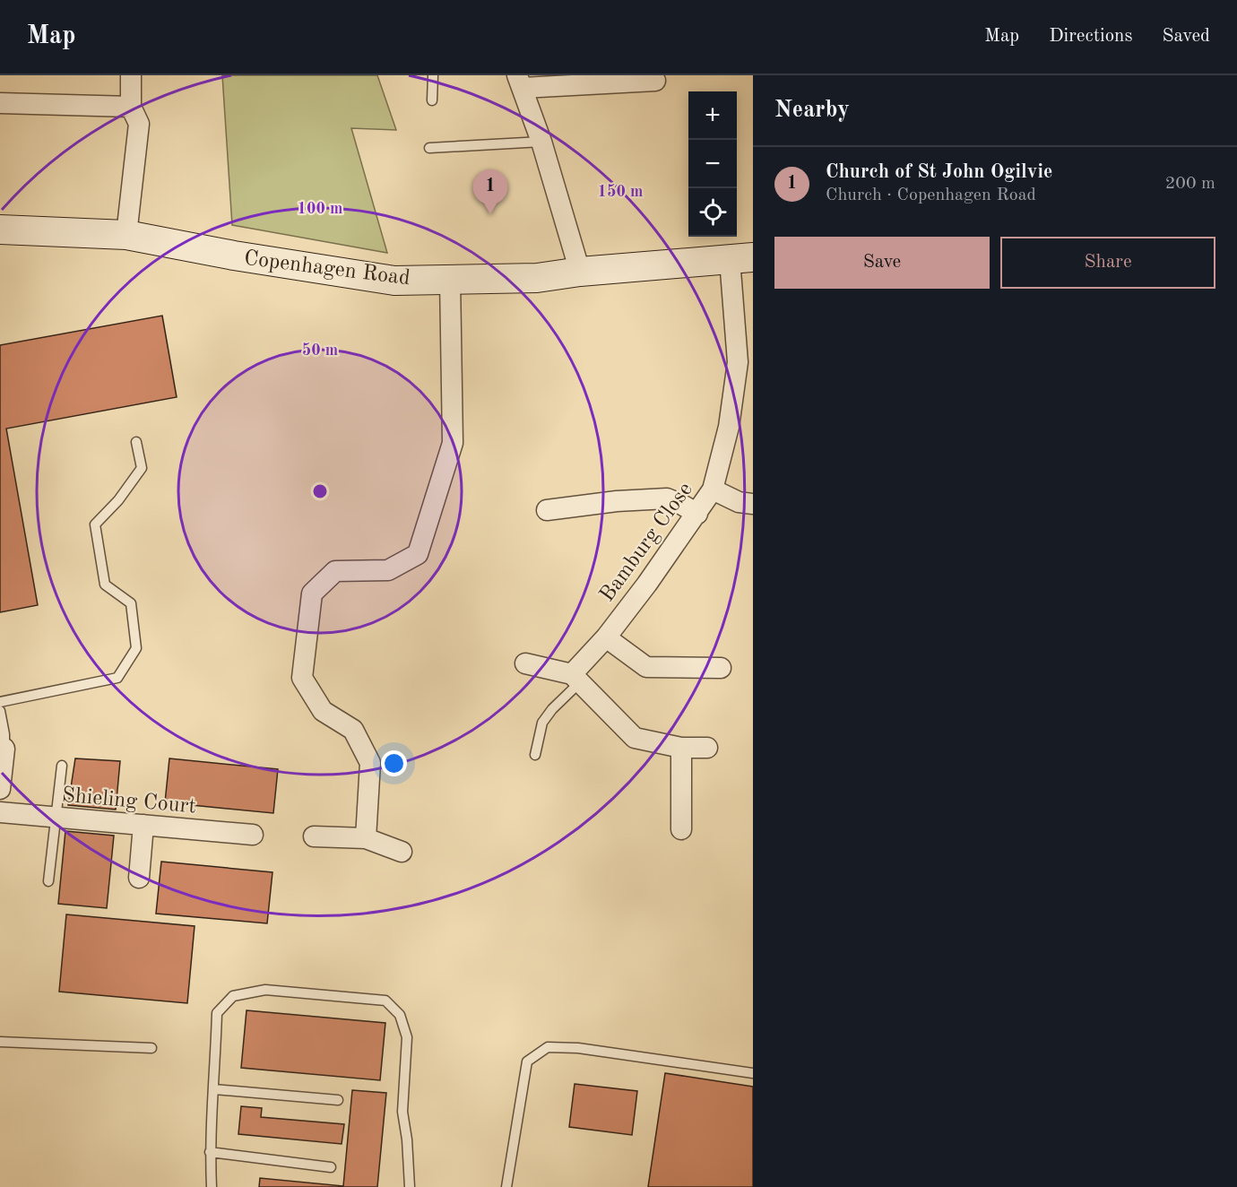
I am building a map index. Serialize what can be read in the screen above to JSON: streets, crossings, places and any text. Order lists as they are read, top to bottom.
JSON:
{
  "streets": {
    "street": ["Copenhagen Road", "Bamburg Close", "Shieling Court"]
  },
  "crossings": [
    ["Copenhagen Road", "Bamburg Close"]
  ],
  "page": {
    "header": "Map",
    "nav": ["Map", "Directions", "Saved"],
    "heading": "Nearby",
    "map_buttons": ["+", "−"],
    "list": [
      {
        "mark": "1",
        "name": "Church of St John Ogilvie",
        "note": "Church · Copenhagen Road",
        "value": "200 m"
      }
    ],
    "pins": "1",
    "buttons": ["Save", "Share"]
  },
  "rings": ["150 m", "100 m", "50 m"]
}
